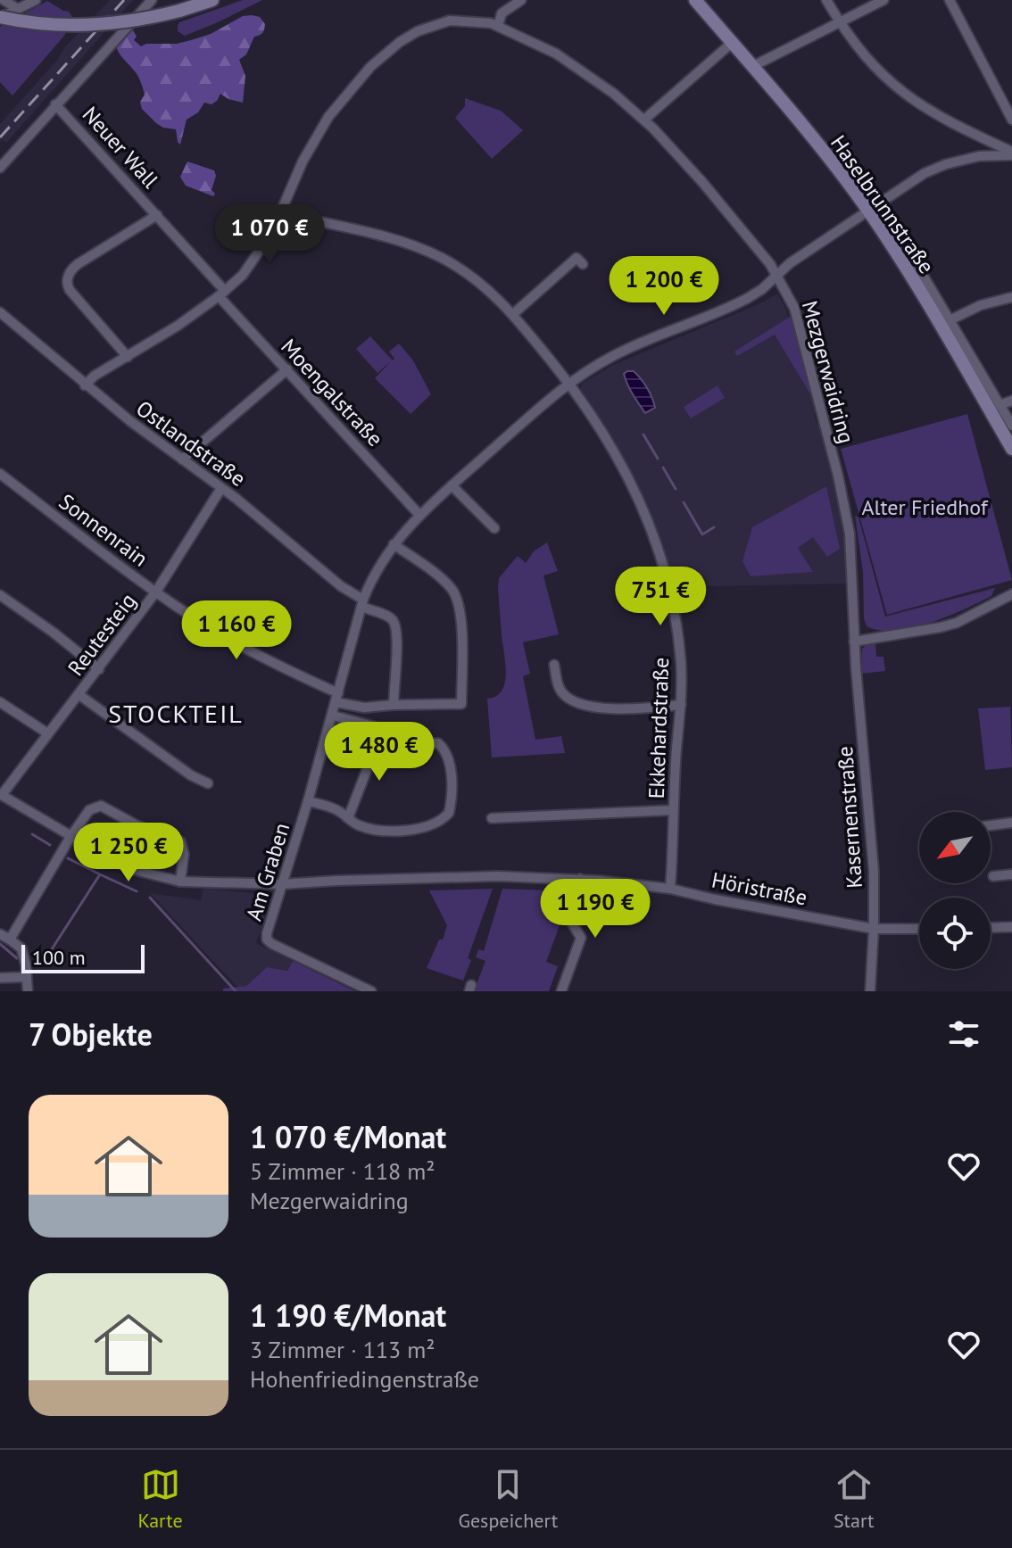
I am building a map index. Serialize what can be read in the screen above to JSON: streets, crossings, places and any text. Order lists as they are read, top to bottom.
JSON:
{
  "streets": {
    "main road": ["Haselbrunnstraße"],
    "street": [
      "Neuer Wall",
      "Mezgerwaidring",
      "Moengalstraße",
      "Ostlandstraße",
      "Sonnenrain",
      "Reutesteig",
      "Ekkehardstraße",
      "Kasernenstraße",
      "Am Graben",
      "Höristraße"
    ]
  },
  "crossings": [
    ["Neuer Wall", "Mezgerwaidring"],
    ["Neuer Wall", "Moengalstraße"],
    ["Haselbrunnstraße", "Am Graben"],
    ["Mezgerwaidring", "Moengalstraße"],
    ["Mezgerwaidring", "Ostlandstraße"],
    ["Mezgerwaidring", "Ekkehardstraße"],
    ["Mezgerwaidring", "Kasernenstraße"],
    ["Mezgerwaidring", "Am Graben"],
    ["Moengalstraße", "Am Graben"],
    ["Ostlandstraße", "Reutesteig"],
    ["Ostlandstraße", "Am Graben"],
    ["Sonnenrain", "Reutesteig"],
    ["Sonnenrain", "Am Graben"],
    ["Reutesteig", "Höristraße"],
    ["Ekkehardstraße", "Am Graben"],
    ["Ekkehardstraße", "Höristraße"],
    ["Kasernenstraße", "Höristraße"],
    ["Am Graben", "Höristraße"]
  ],
  "districts": ["STOCKTEIL"],
  "parks": ["Alter Friedhof"],
  "scale_bar": "100 m",
  "north": "bottom left",
  "page": {
    "price": [
      "1 070 €",
      "1 200 €",
      "751 €",
      "1 160 €",
      "1 480 €",
      "1 250 €",
      "1 190 €"
    ],
    "scale": "100 m",
    "heading": "7 Objekte",
    "list": [
      {
        "name": "1 070 €/Monat",
        "note": "5 Zimmer · 118 m² · Mezgerwaidring"
      },
      {
        "name": "1 190 €/Monat",
        "note": "3 Zimmer · 113 m² · Hohenfriedingenstraße"
      }
    ],
    "tabs": ["Karte", "Gespeichert", "Start"]
  }
}
